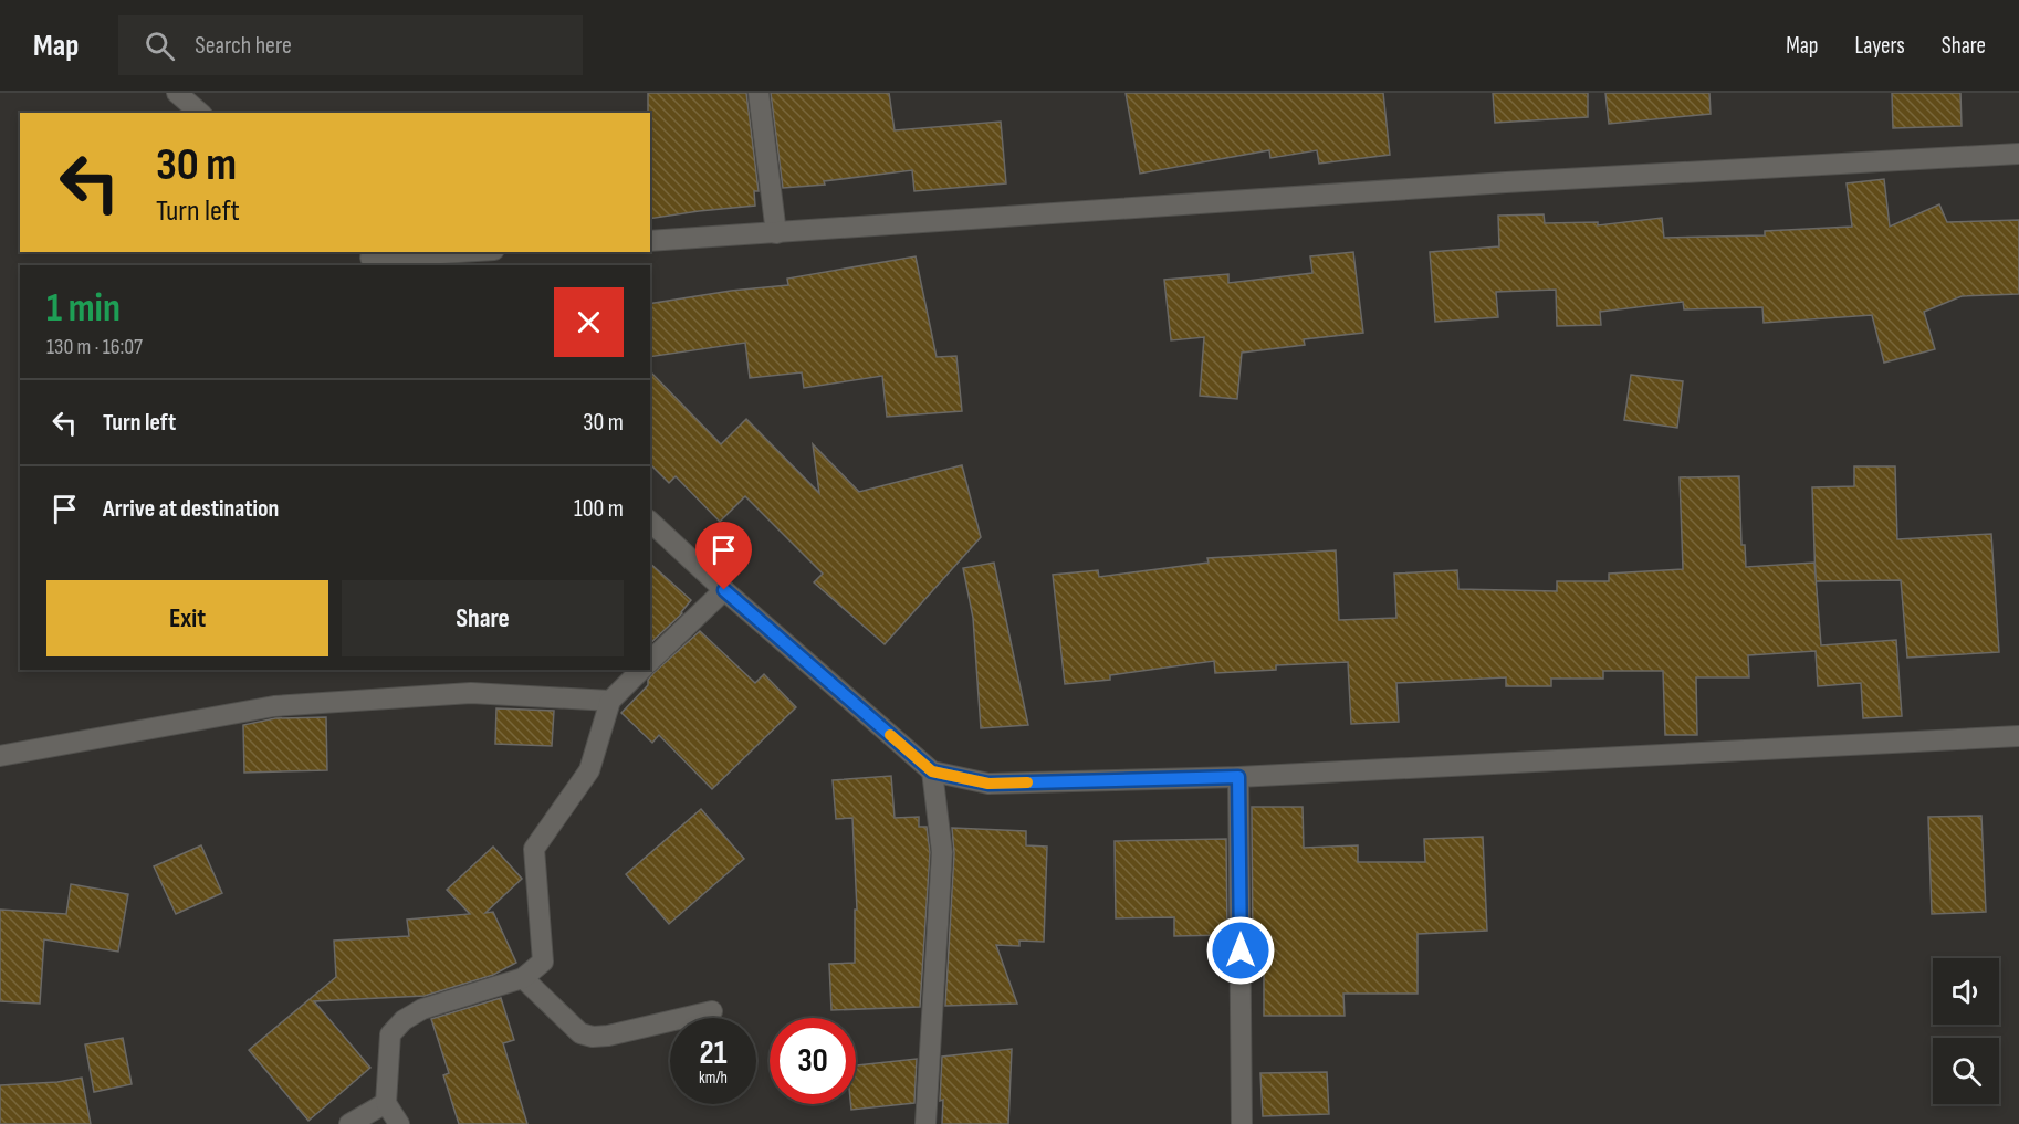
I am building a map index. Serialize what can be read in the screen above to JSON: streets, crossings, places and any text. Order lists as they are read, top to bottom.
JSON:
{
  "page": {
    "header": "Map",
    "search": "Search here",
    "nav": ["Map", "Layers", "Share"],
    "turn": ["30 m", "Turn left"],
    "heading": ["1 min", "130 m · 16:07"],
    "list": [
      {
        "name": "Turn left",
        "value": "30 m"
      },
      {
        "name": "Arrive at destination",
        "value": "100 m"
      }
    ],
    "buttons": ["Exit", "Share"],
    "speed": "21 km/h",
    "limit": "30"
  }
}
